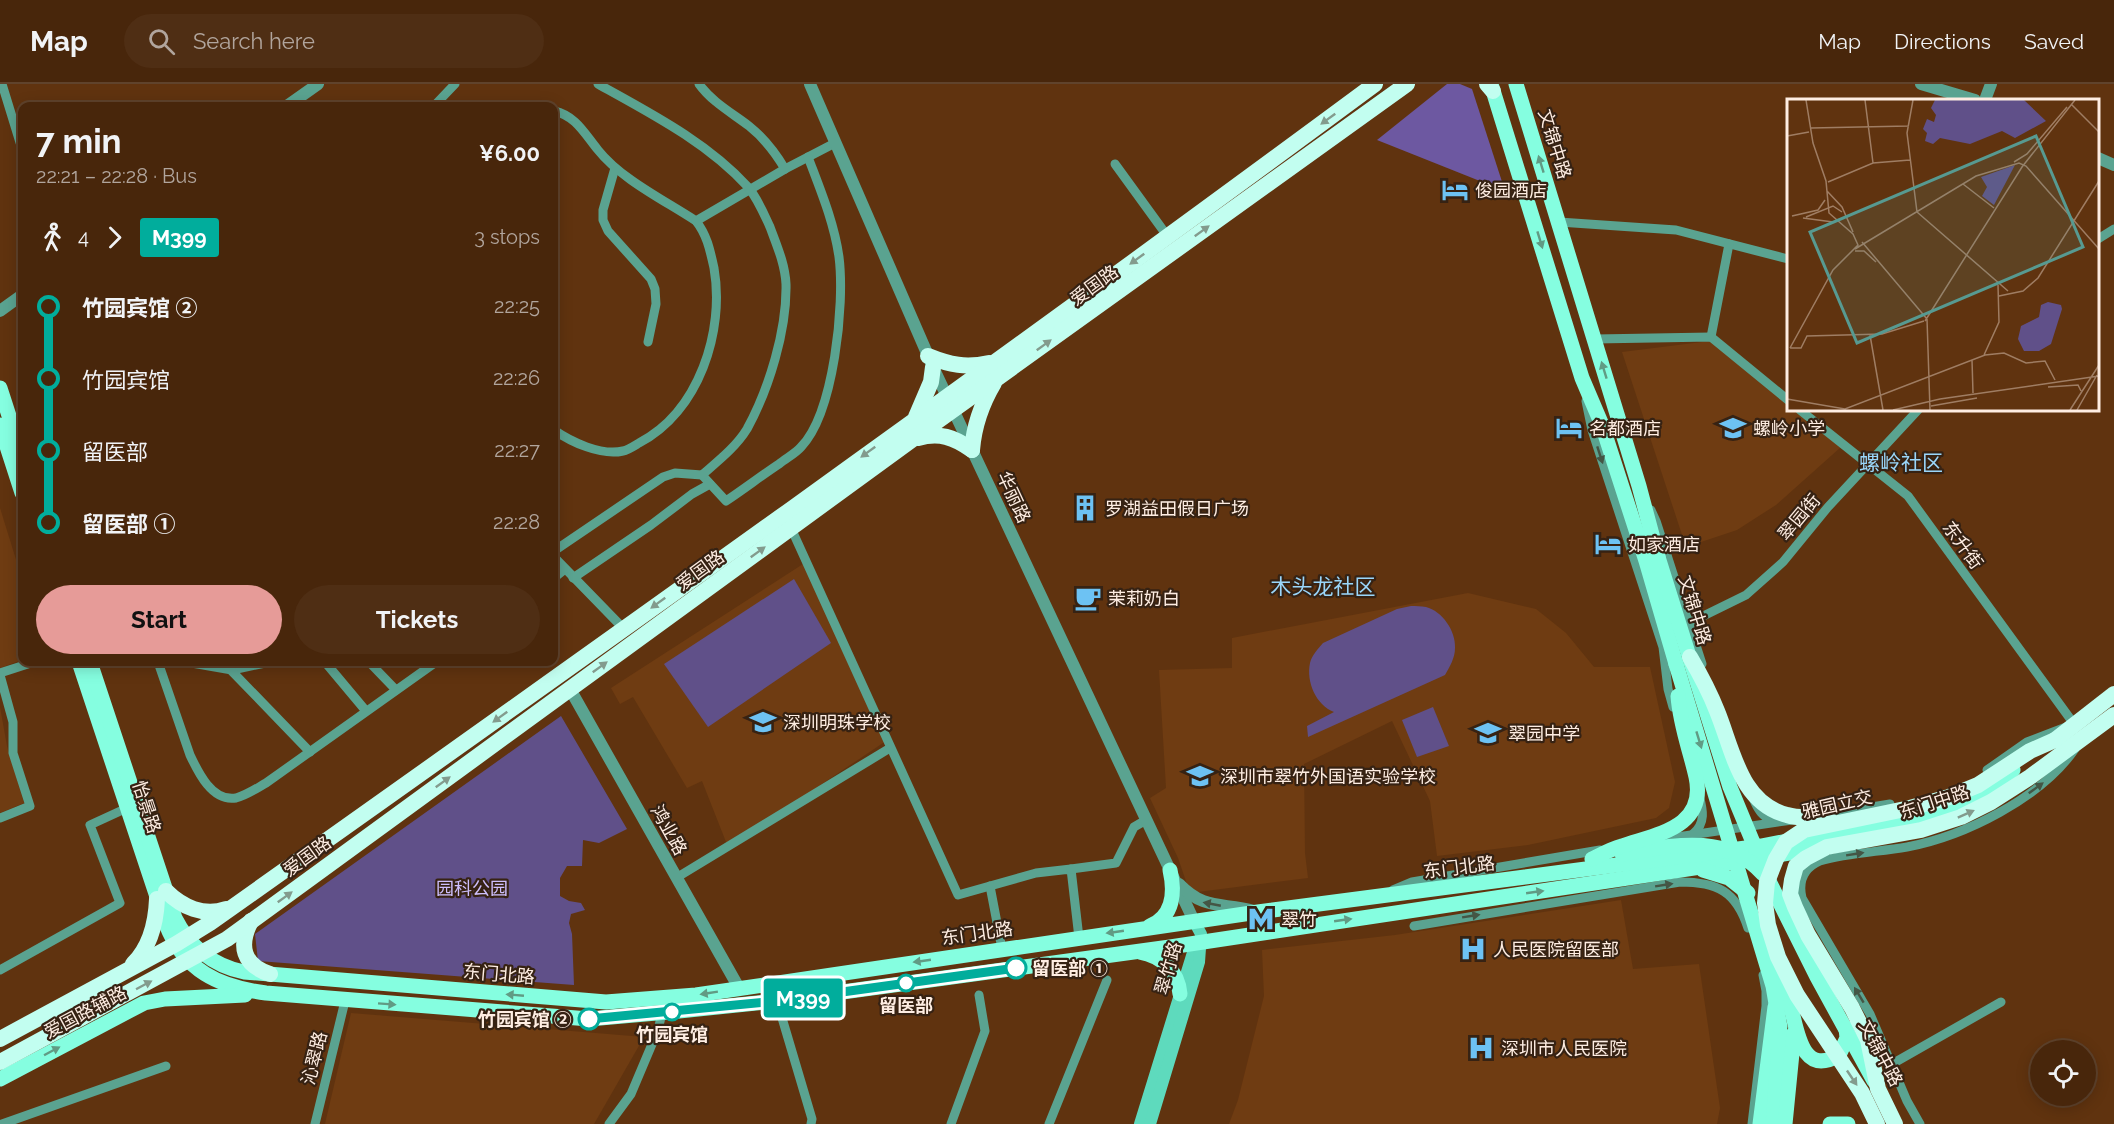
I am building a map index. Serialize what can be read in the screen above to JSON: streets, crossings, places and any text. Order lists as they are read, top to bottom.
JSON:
{
  "streets": {
    "highway": [
      "文锦中路",
      "爱国路",
      "东门中路",
      "雅园立交"
    ],
    "main road": [
      "怡景路",
      "东门北路",
      "翠竹路",
      "爱国路辅路"
    ],
    "street": [
      "华丽路",
      "翠园街",
      "东升街",
      "鸿业路",
      "沁翠路"
    ]
  },
  "crossings": [
    ["爱国路", "华丽路"],
    ["爱国路", "怡景路"],
    ["爱国路", "鸿业路"],
    ["爱国路", "东门北路"],
    ["华丽路", "东门北路"],
    ["华丽路", "翠竹路"],
    ["翠园街", "东升街"],
    ["东升街", "东门中路"],
    ["东门中路", "雅园立交"],
    ["东门中路", "东门北路"],
    ["怡景路", "东门北路"],
    ["鸿业路", "东门北路"],
    ["东门北路", "翠竹路"],
    ["东门北路", "爱国路辅路"],
    ["东门北路", "沁翠路"]
  ],
  "one_way": ["爱国路辅路"],
  "districts": ["螺岭社区", "木头龙社区"],
  "parks": ["园科公园"],
  "places": {
    "hotel": ["俊园酒店", "名都酒店", "如家酒店"],
    "school or university": [
      "螺岭小学",
      "深圳明珠学校",
      "翠园中学",
      "深圳市翠竹外国语实验学校"
    ],
    "building": ["罗湖益田假日广场"],
    "cafe": ["茉莉奶白"],
    "metro station": ["翠竹"],
    "hospital": ["人民医院留医部", "深圳市人民医院"],
    "other": [
      "留医部 ①",
      "留医部",
      "竹园宾馆",
      "竹园宾馆 ②"
    ]
  },
  "lines": ["bus line M399"],
  "page": {
    "header": "Map",
    "search": "Search here",
    "nav": ["Map", "Directions", "Saved"],
    "on_map": "M399",
    "heading": ["7 min", "22:21 – 22:28 · Bus", "¥6.00"],
    "legs": ["4", "M399", "3 stops"],
    "list": [
      {
        "name": "竹园宾馆 ②",
        "value": "22:25"
      },
      {
        "name": "竹园宾馆",
        "value": "22:26"
      },
      {
        "name": "留医部",
        "value": "22:27"
      },
      {
        "name": "留医部 ①",
        "value": "22:28"
      }
    ],
    "buttons": ["Start", "Tickets"]
  }
}
